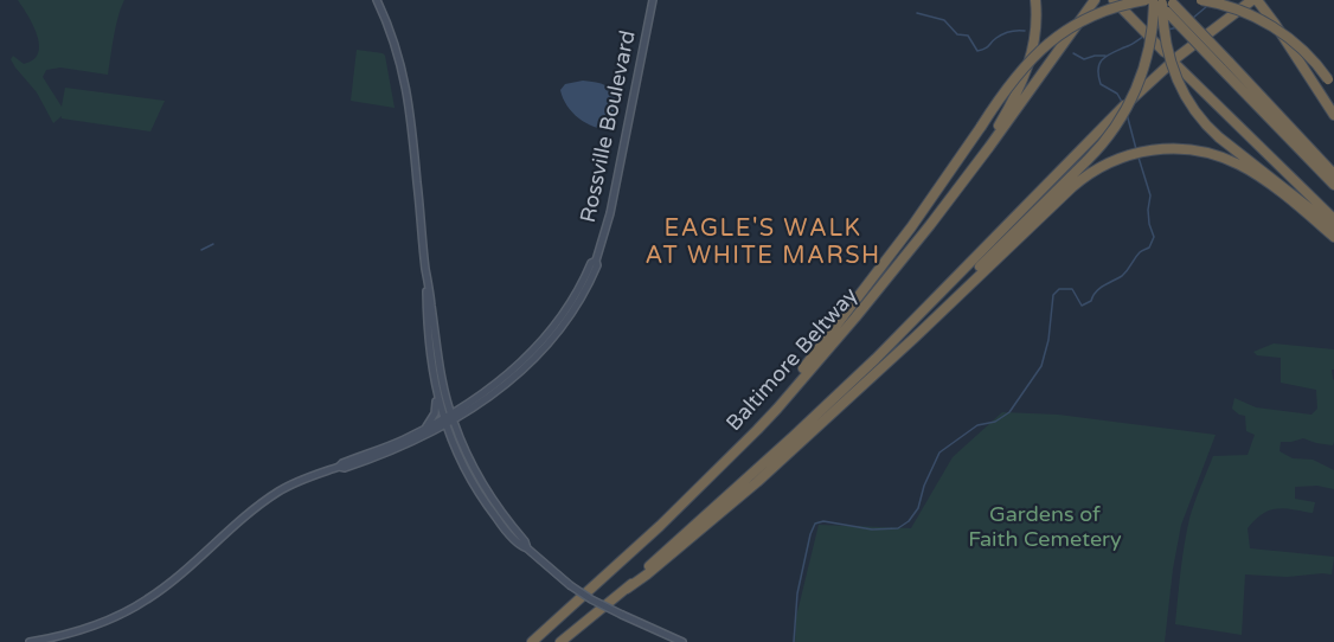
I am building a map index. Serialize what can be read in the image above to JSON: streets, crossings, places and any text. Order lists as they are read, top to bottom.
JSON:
{
  "streets": {
    "highway": ["Baltimore Beltway"],
    "main road": ["Rossville Boulevard"]
  },
  "districts": ["EAGLE'S WALK AT WHITE MARSH"],
  "parks": ["Gardens of Faith Cemetery"]
}
